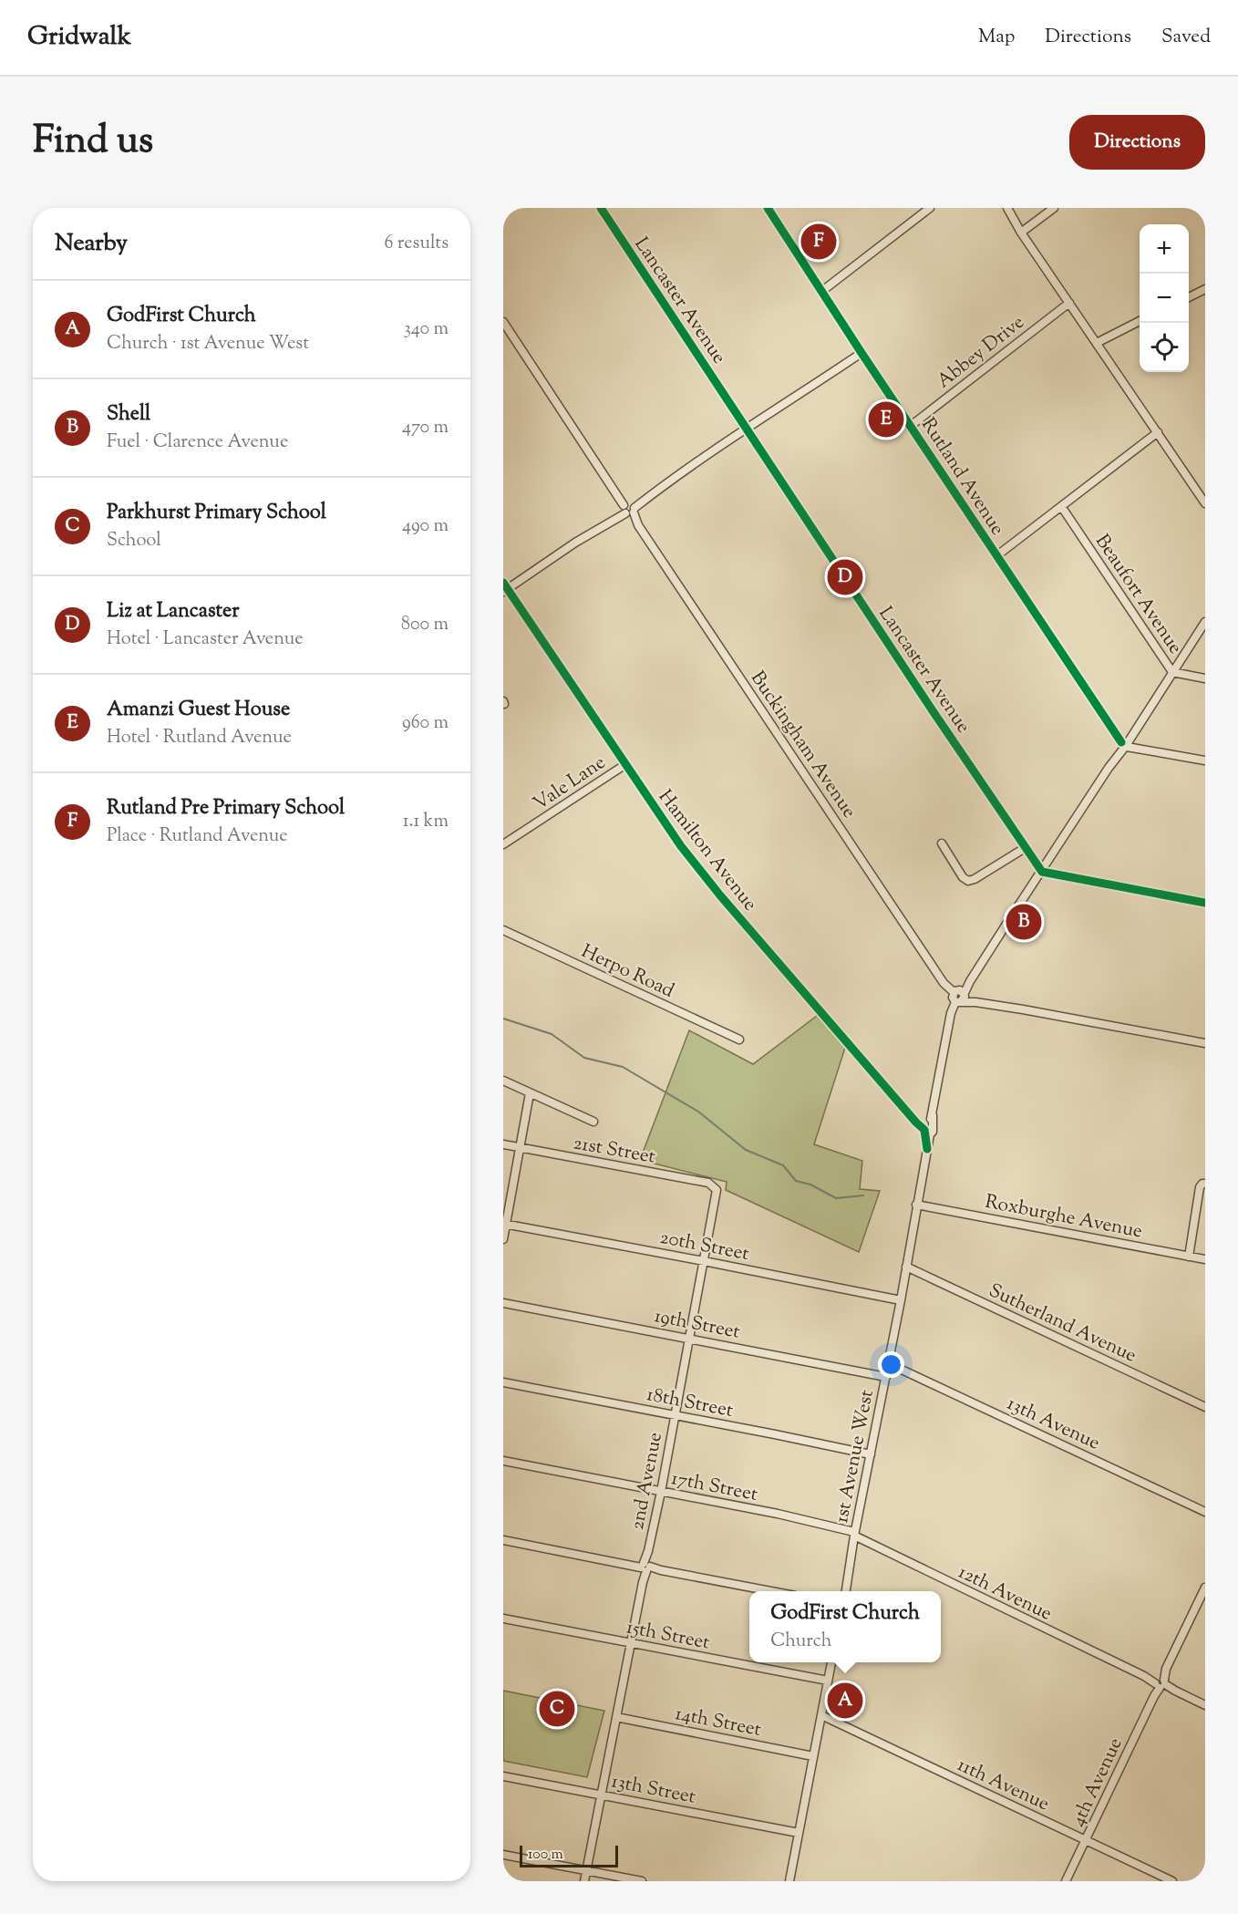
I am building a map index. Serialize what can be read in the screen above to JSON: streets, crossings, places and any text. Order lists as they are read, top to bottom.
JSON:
{
  "streets": {
    "street": [
      "Lancaster Avenue",
      "Abbey Drive",
      "Rutland Avenue",
      "Beaufort Avenue",
      "Buckingham Avenue",
      "Vale Lane",
      "Hamilton Avenue",
      "Herpo Road",
      "21st Street",
      "Roxburghe Avenue",
      "20th Street",
      "Sutherland Avenue",
      "19th Street",
      "18th Street",
      "13th Avenue",
      "1st Avenue West",
      "2nd Avenue",
      "17th Street",
      "12th Avenue",
      "15th Street",
      "14th Street",
      "4th Avenue",
      "11th Avenue",
      "13th Street"
    ]
  },
  "crossings": [
    ["Lancaster Avenue", "1st Avenue West"],
    ["Abbey Drive", "Rutland Avenue"],
    ["Rutland Avenue", "1st Avenue West"],
    ["Beaufort Avenue", "1st Avenue West"],
    ["Buckingham Avenue", "1st Avenue West"],
    ["Vale Lane", "Hamilton Avenue"],
    ["Hamilton Avenue", "1st Avenue West"],
    ["21st Street", "2nd Avenue"],
    ["Roxburghe Avenue", "1st Avenue West"],
    ["20th Street", "1st Avenue West"],
    ["20th Street", "2nd Avenue"],
    ["Sutherland Avenue", "1st Avenue West"],
    ["19th Street", "1st Avenue West"],
    ["19th Street", "2nd Avenue"],
    ["18th Street", "1st Avenue West"],
    ["18th Street", "2nd Avenue"],
    ["13th Avenue", "1st Avenue West"],
    ["1st Avenue West", "17th Street"],
    ["1st Avenue West", "12th Avenue"],
    ["2nd Avenue", "17th Street"],
    ["2nd Avenue", "15th Street"],
    ["2nd Avenue", "14th Street"],
    ["2nd Avenue", "13th Street"],
    ["17th Street", "12th Avenue"],
    ["12th Avenue", "4th Avenue"],
    ["4th Avenue", "11th Avenue"]
  ],
  "scale_bar": "100 m",
  "page": {
    "header": "Gridwalk",
    "nav": ["Map", "Directions", "Saved"],
    "title": "Find us",
    "buttons": "Directions",
    "heading": ["Nearby", "6 results"],
    "pins": [
      "F",
      "E",
      "D",
      "B",
      "A",
      "C"
    ],
    "map_buttons": ["+", "−"],
    "list": [
      {
        "mark": "A",
        "name": "GodFirst Church",
        "note": "Church · 1st Avenue West",
        "value": "340 m"
      },
      {
        "mark": "B",
        "name": "Shell",
        "note": "Fuel · Clarence Avenue",
        "value": "470 m"
      },
      {
        "mark": "C",
        "name": "Parkhurst Primary School",
        "note": "School",
        "value": "490 m"
      },
      {
        "mark": "D",
        "name": "Liz at Lancaster",
        "note": "Hotel · Lancaster Avenue",
        "value": "800 m"
      },
      {
        "mark": "E",
        "name": "Amanzi Guest House",
        "note": "Hotel · Rutland Avenue",
        "value": "960 m"
      },
      {
        "mark": "F",
        "name": "Rutland Pre Primary School",
        "note": "Place · Rutland Avenue",
        "value": "1.1 km"
      }
    ],
    "popup": ["GodFirst Church", "Church"],
    "scale": "100 m"
  }
}
